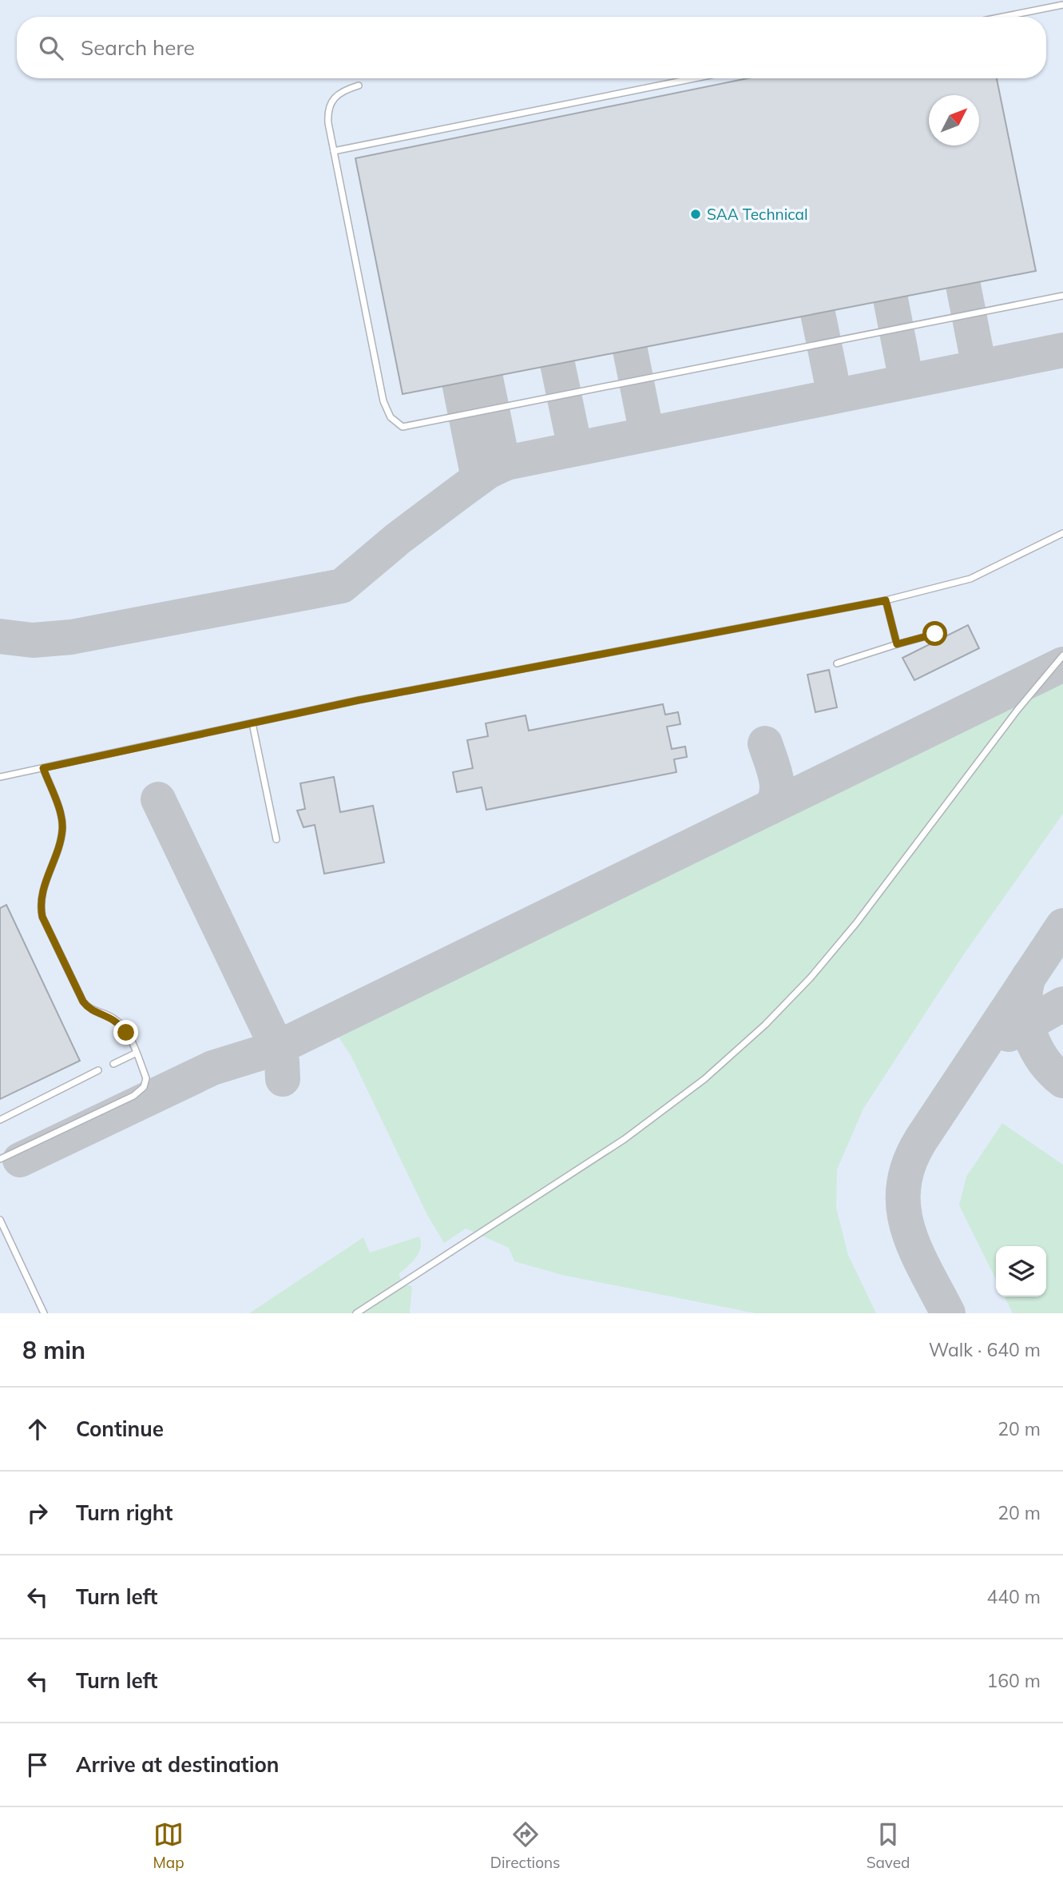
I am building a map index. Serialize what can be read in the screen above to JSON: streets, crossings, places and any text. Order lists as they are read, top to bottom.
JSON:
{
  "places": ["SAA Technical"],
  "north": "top right",
  "page": {
    "search": "Search here",
    "heading": ["8 min", "Walk · 640 m"],
    "list": [
      ["Continue", "20 m"],
      ["Turn right", "20 m"],
      ["Turn left", "440 m"],
      ["Turn left", "160 m"],
      "Arrive at destination"
    ],
    "nav": ["Map", "Directions", "Saved"]
  }
}
